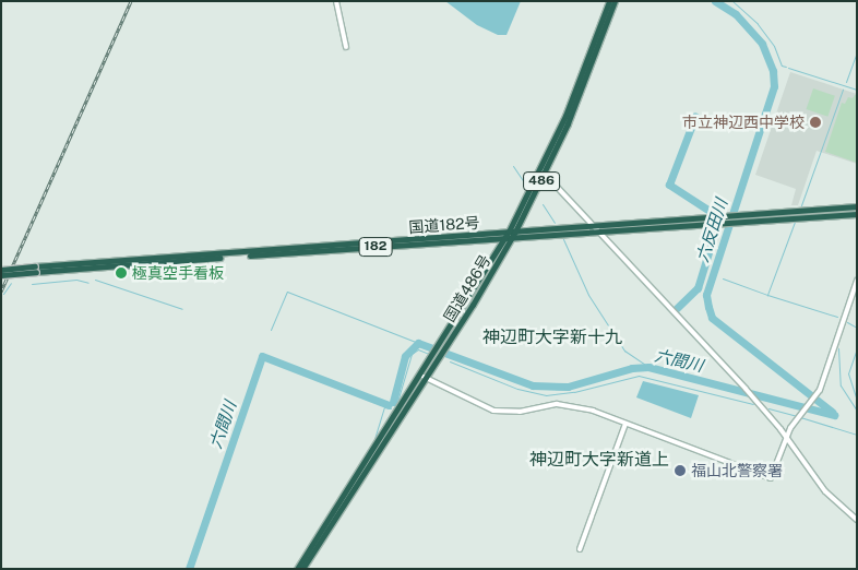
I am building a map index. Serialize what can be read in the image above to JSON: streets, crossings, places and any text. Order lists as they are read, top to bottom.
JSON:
{
  "streets": {
    "highway": [
      "486",
      "国道182号",
      "182",
      "国道486号"
    ]
  },
  "crossings": [
    ["国道182号", "国道486号"]
  ],
  "districts": ["神辺町大字新十九", "神辺町大字新道上"],
  "water": ["六反田川", "六間川"],
  "places": ["市立神辺西中学校", "極真空手看板", "福山北警察署"]
}
